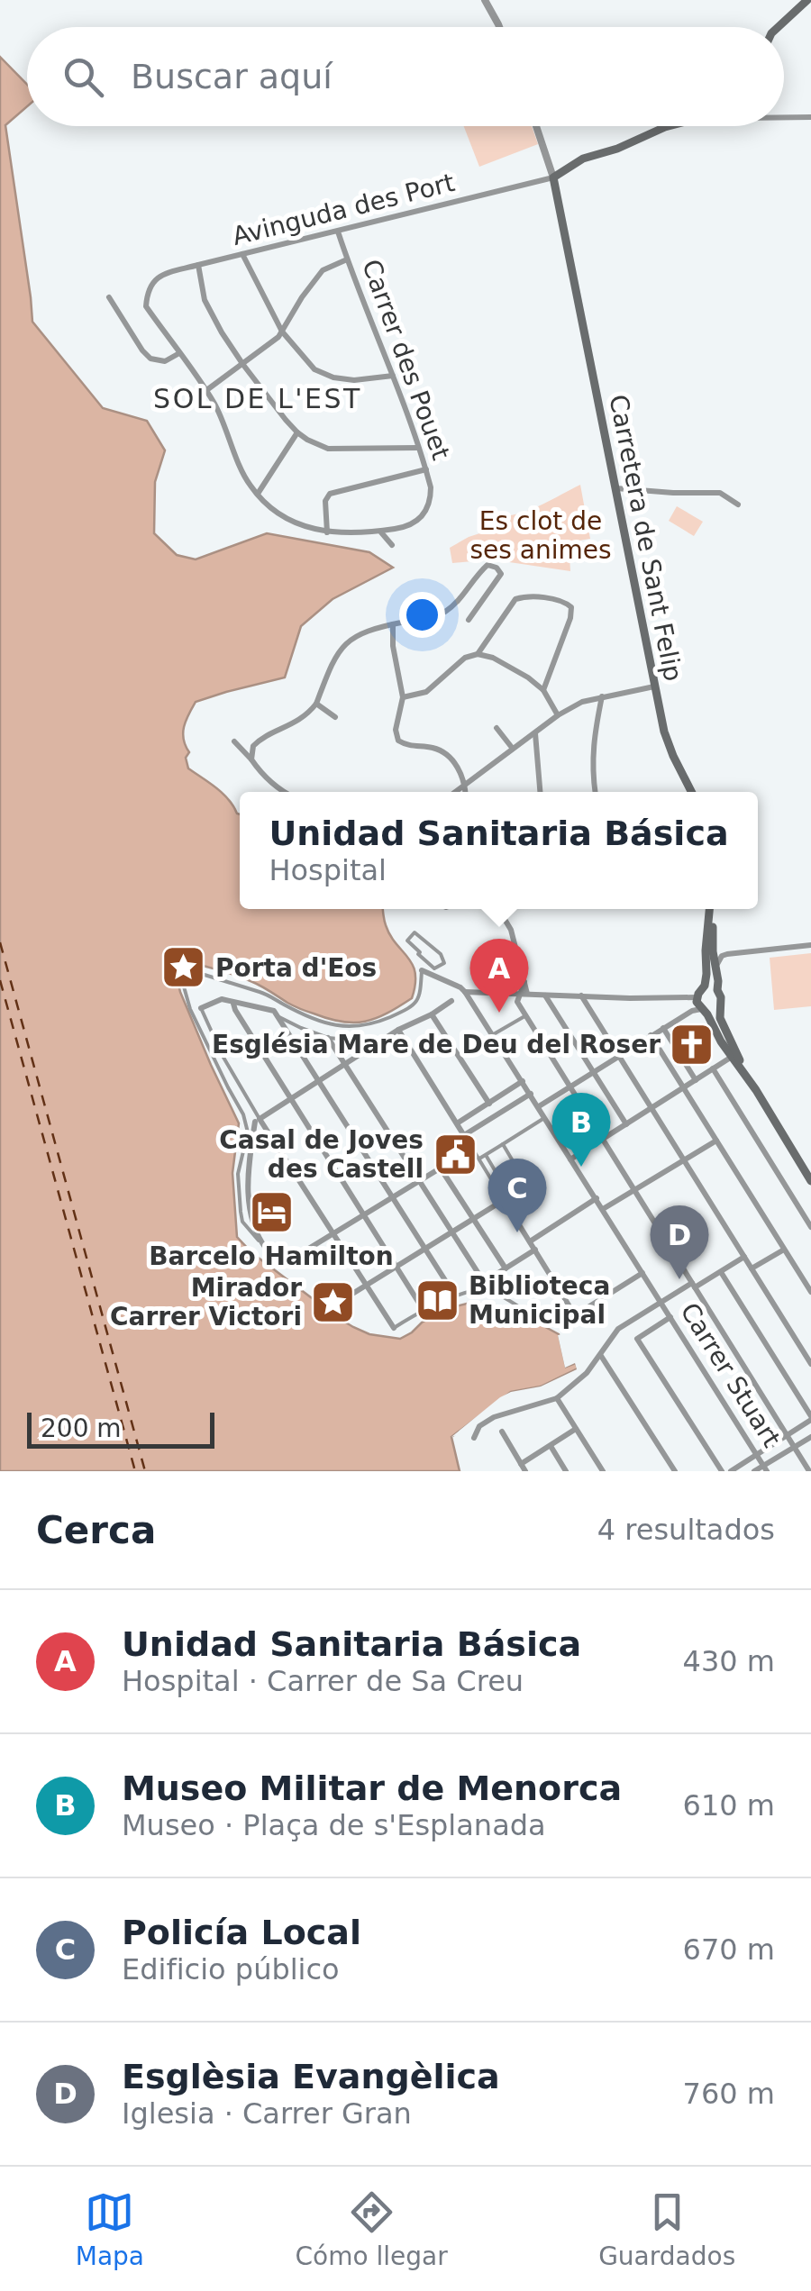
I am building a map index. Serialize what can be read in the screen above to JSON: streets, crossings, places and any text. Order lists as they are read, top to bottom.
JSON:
{
  "streets": {
    "main road": ["Carretera de Sant Felip"],
    "street": ["Avinguda des Port", "Carrer des Pouet", "Carrer Stuart"]
  },
  "crossings": [
    ["Avinguda des Port", "Carrer des Pouet"],
    ["Avinguda des Port", "Carretera de Sant Felip"]
  ],
  "districts": ["SOL DE L'EST"],
  "parks": ["Es clot de ses animes"],
  "places": {
    "place": ["Porta d'Eos", "Mirador Carrer Victori"],
    "church": ["Església Mare de Deu del Roser"],
    "public building": ["Casal de Joves des Castell"],
    "hotel": ["Barcelo Hamilton"],
    "library": ["Biblioteca Municipal"]
  },
  "scale_bar": "200 m",
  "page": {
    "search": "Buscar aquí",
    "popup": ["Unidad Sanitaria Básica", "Hospital"],
    "pins": [
      "A",
      "B",
      "C",
      "D"
    ],
    "scale": "200 m",
    "heading": ["Cerca", "4 resultados"],
    "list": [
      {
        "mark": "A",
        "name": "Unidad Sanitaria Básica",
        "note": "Hospital · Carrer de Sa Creu",
        "value": "430 m"
      },
      {
        "mark": "B",
        "name": "Museo Militar de Menorca",
        "note": "Museo · Plaça de s'Esplanada",
        "value": "610 m"
      },
      {
        "mark": "C",
        "name": "Policía Local",
        "note": "Edificio público",
        "value": "670 m"
      },
      {
        "mark": "D",
        "name": "Esglèsia Evangèlica",
        "note": "Iglesia · Carrer Gran",
        "value": "760 m"
      }
    ],
    "nav": ["Mapa", "Cómo llegar", "Guardados"]
  }
}
